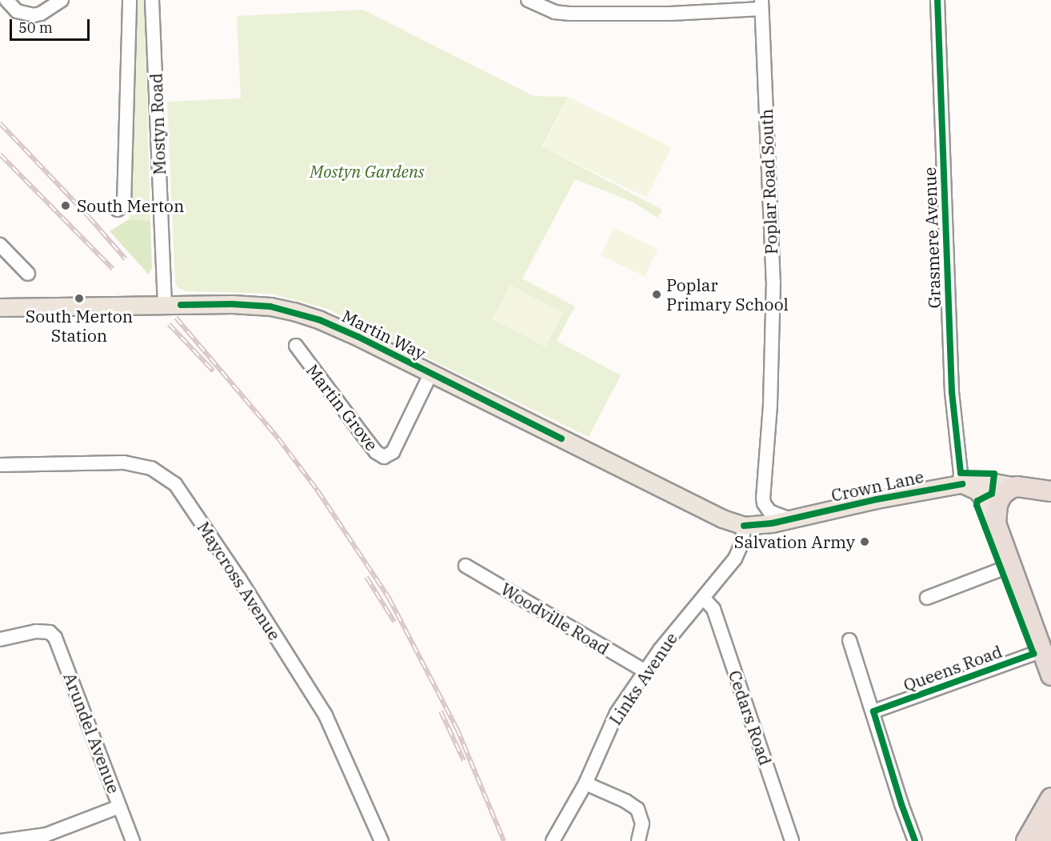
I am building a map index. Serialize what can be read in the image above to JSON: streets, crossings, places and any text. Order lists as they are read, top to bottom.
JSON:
{
  "streets": {
    "highway": ["Crown Lane"],
    "main road": ["Martin Way"],
    "street": [
      "Mostyn Road",
      "Poplar Road South",
      "Grasmere Avenue",
      "Martin Grove",
      "Maycross Avenue",
      "Woodville Road",
      "Queens Road",
      "Links Avenue",
      "Cedars Road",
      "Arundel Avenue"
    ]
  },
  "crossings": [
    ["Mostyn Road", "Martin Way"],
    ["Poplar Road South", "Crown Lane"],
    ["Grasmere Avenue", "Crown Lane"],
    ["Martin Way", "Martin Grove"],
    ["Martin Way", "Crown Lane"],
    ["Martin Way", "Links Avenue"],
    ["Crown Lane", "Links Avenue"],
    ["Woodville Road", "Links Avenue"],
    ["Links Avenue", "Cedars Road"]
  ],
  "parks": ["Mostyn Gardens"],
  "places": [
    "South Merton",
    "Poplar Primary School",
    "South Merton Station",
    "Salvation Army"
  ],
  "scale_bar": "50 m"
}
